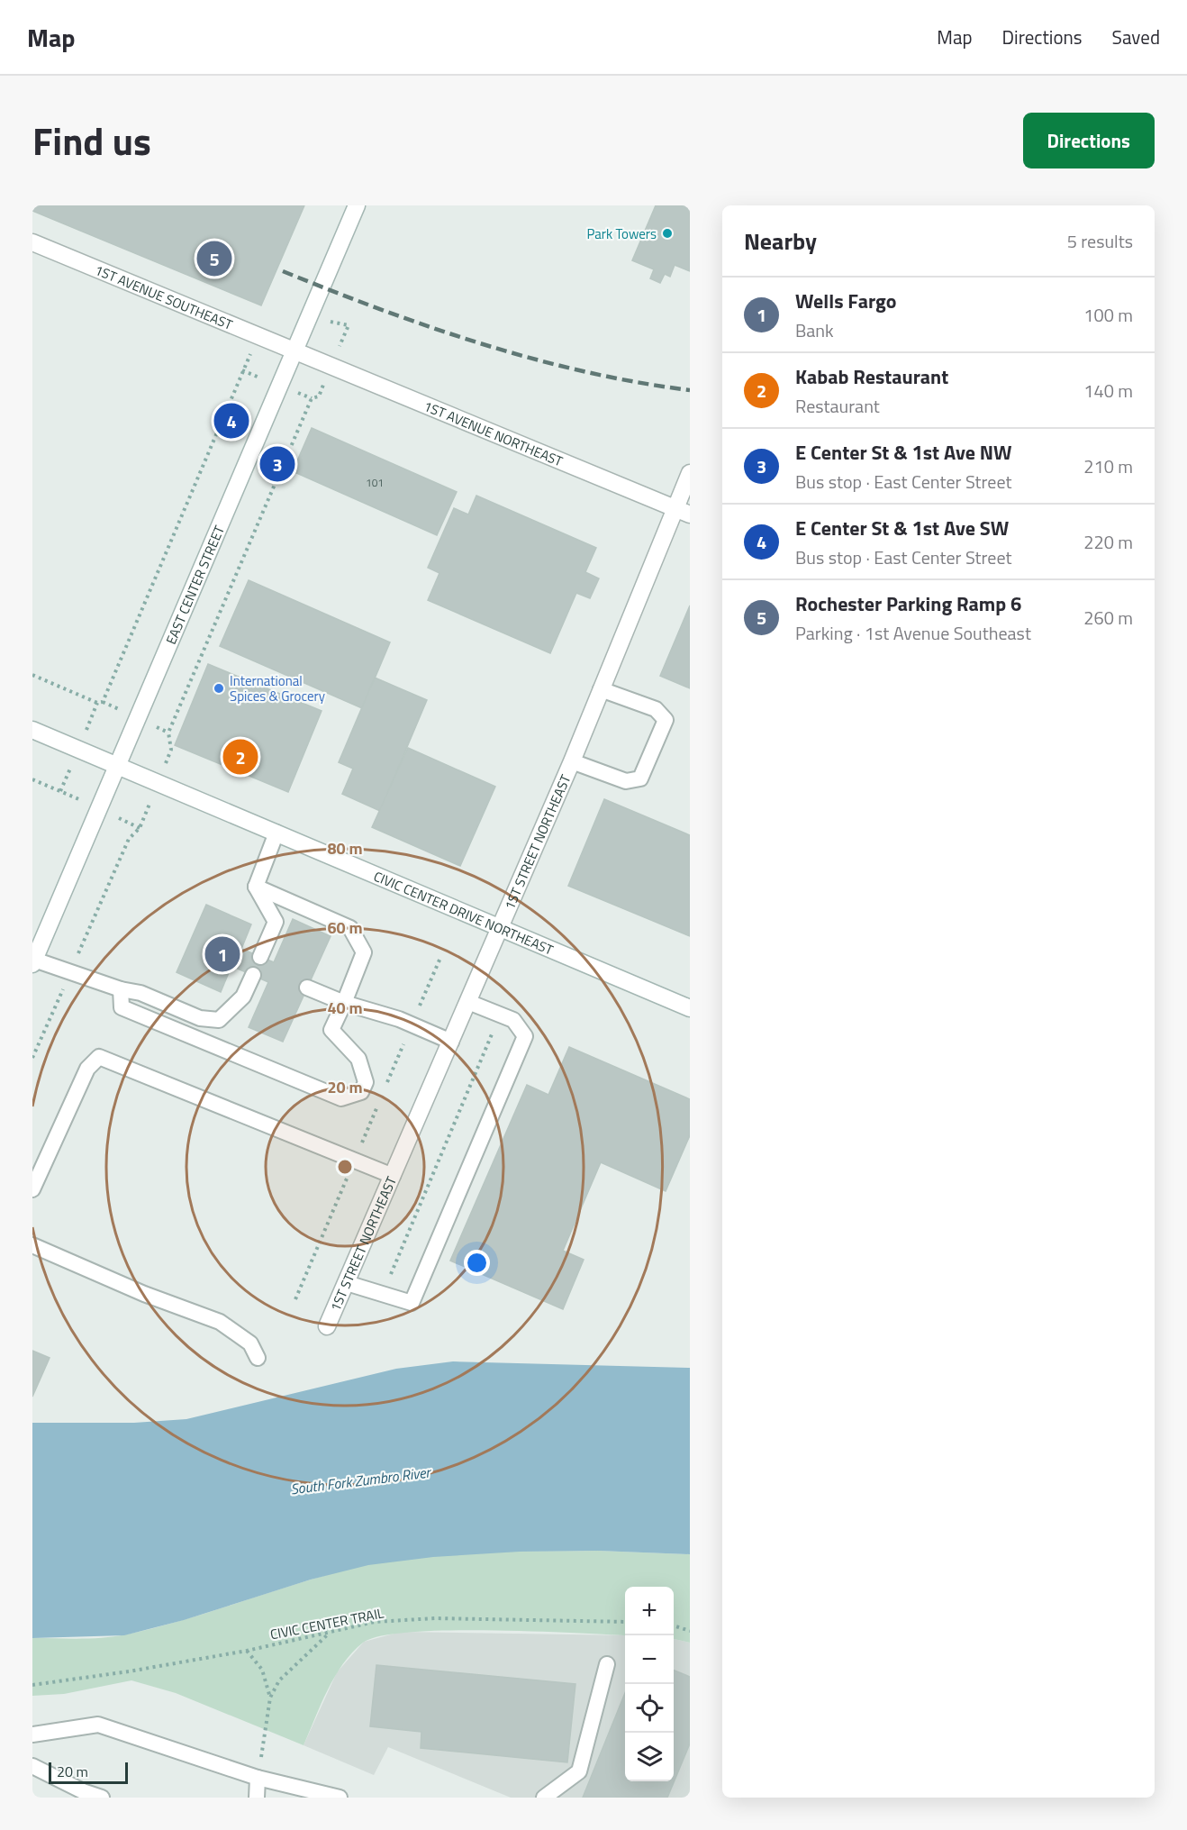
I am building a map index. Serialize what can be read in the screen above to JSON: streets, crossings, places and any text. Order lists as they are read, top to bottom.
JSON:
{
  "streets": {
    "street": [
      "1ST AVENUE SOUTHEAST",
      "1ST AVENUE NORTHEAST",
      "EAST CENTER STREET",
      "1ST STREET NORTHEAST",
      "CIVIC CENTER DRIVE NORTHEAST"
    ],
    "path": ["CIVIC CENTER TRAIL"]
  },
  "crossings": [
    ["1ST AVENUE SOUTHEAST", "1ST AVENUE NORTHEAST"],
    ["1ST AVENUE SOUTHEAST", "EAST CENTER STREET"],
    ["1ST AVENUE NORTHEAST", "EAST CENTER STREET"],
    ["1ST AVENUE NORTHEAST", "1ST STREET NORTHEAST"],
    ["EAST CENTER STREET", "CIVIC CENTER DRIVE NORTHEAST"],
    ["1ST STREET NORTHEAST", "CIVIC CENTER DRIVE NORTHEAST"]
  ],
  "water": ["South Fork Zumbro River"],
  "places": ["Park Towers", "International Spices & Grocery"],
  "house_numbers": ["101"],
  "scale_bar": "20 m",
  "page": {
    "header": "Map",
    "nav": ["Map", "Directions", "Saved"],
    "title": "Find us",
    "buttons": "Directions",
    "heading": ["Nearby", "5 results"],
    "pins": [
      "5",
      "4",
      "3",
      "2",
      "1"
    ],
    "list": [
      {
        "mark": "1",
        "name": "Wells Fargo",
        "note": "Bank",
        "value": "100 m"
      },
      {
        "mark": "2",
        "name": "Kabab Restaurant",
        "note": "Restaurant",
        "value": "140 m"
      },
      {
        "mark": "3",
        "name": "E Center St & 1st Ave NW",
        "note": "Bus stop · East Center Street",
        "value": "210 m"
      },
      {
        "mark": "4",
        "name": "E Center St & 1st Ave SW",
        "note": "Bus stop · East Center Street",
        "value": "220 m"
      },
      {
        "mark": "5",
        "name": "Rochester Parking Ramp 6",
        "note": "Parking · 1st Avenue Southeast",
        "value": "260 m"
      }
    ],
    "map_buttons": ["+", "−"],
    "scale": "20 m"
  },
  "rings": [
    "80 m",
    "60 m",
    "40 m",
    "20 m"
  ]
}
